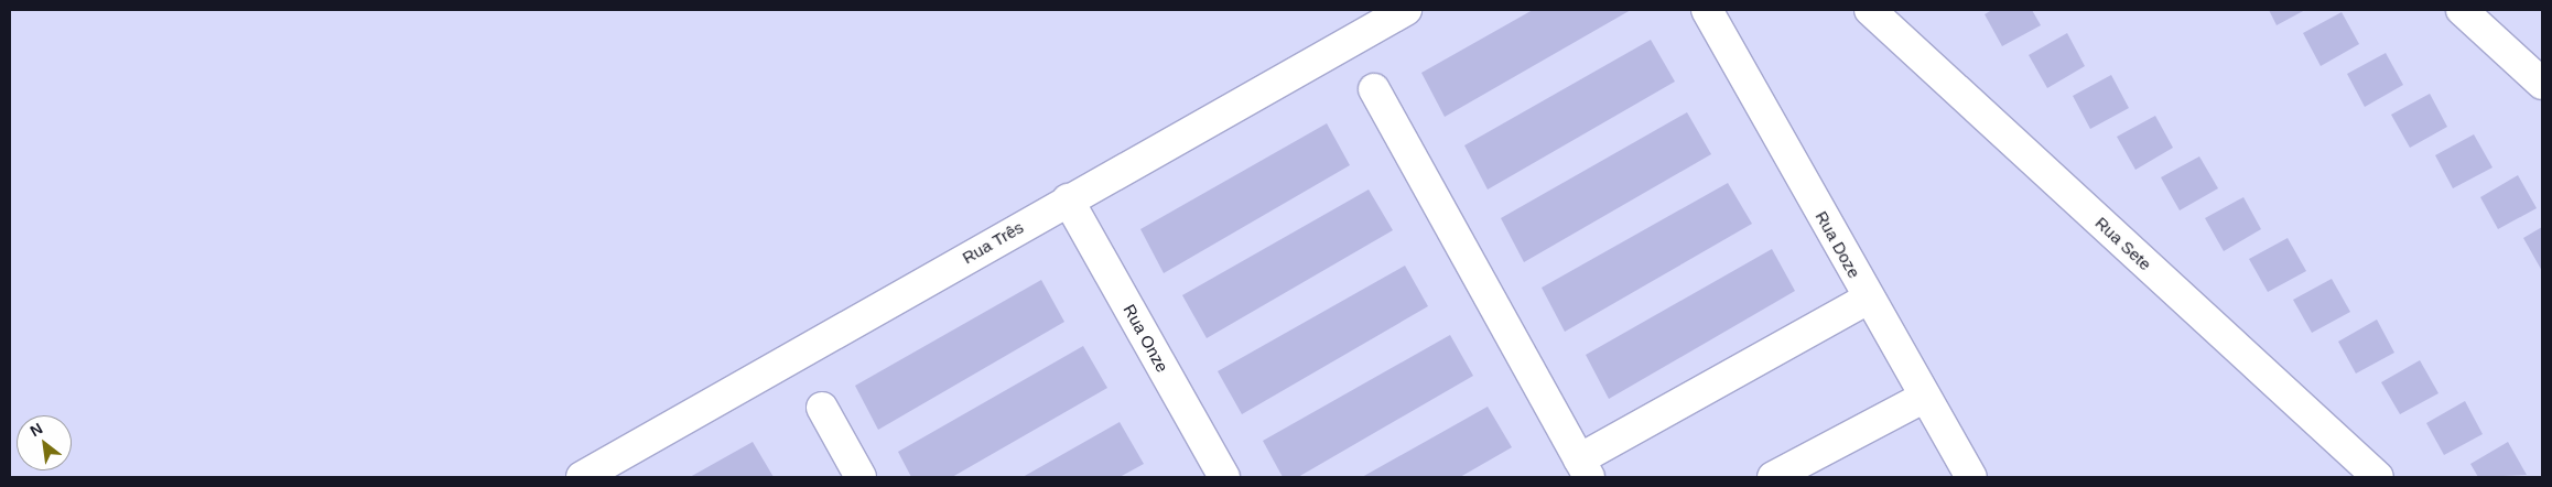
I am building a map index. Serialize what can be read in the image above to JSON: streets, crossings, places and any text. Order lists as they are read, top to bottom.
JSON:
{
  "streets": {
    "street": [
      "Rua Três",
      "Rua Sete",
      "Rua Doze",
      "Rua Onze"
    ]
  },
  "crossings": [
    ["Rua Três", "Rua Onze"]
  ],
  "north": "top left"
}
